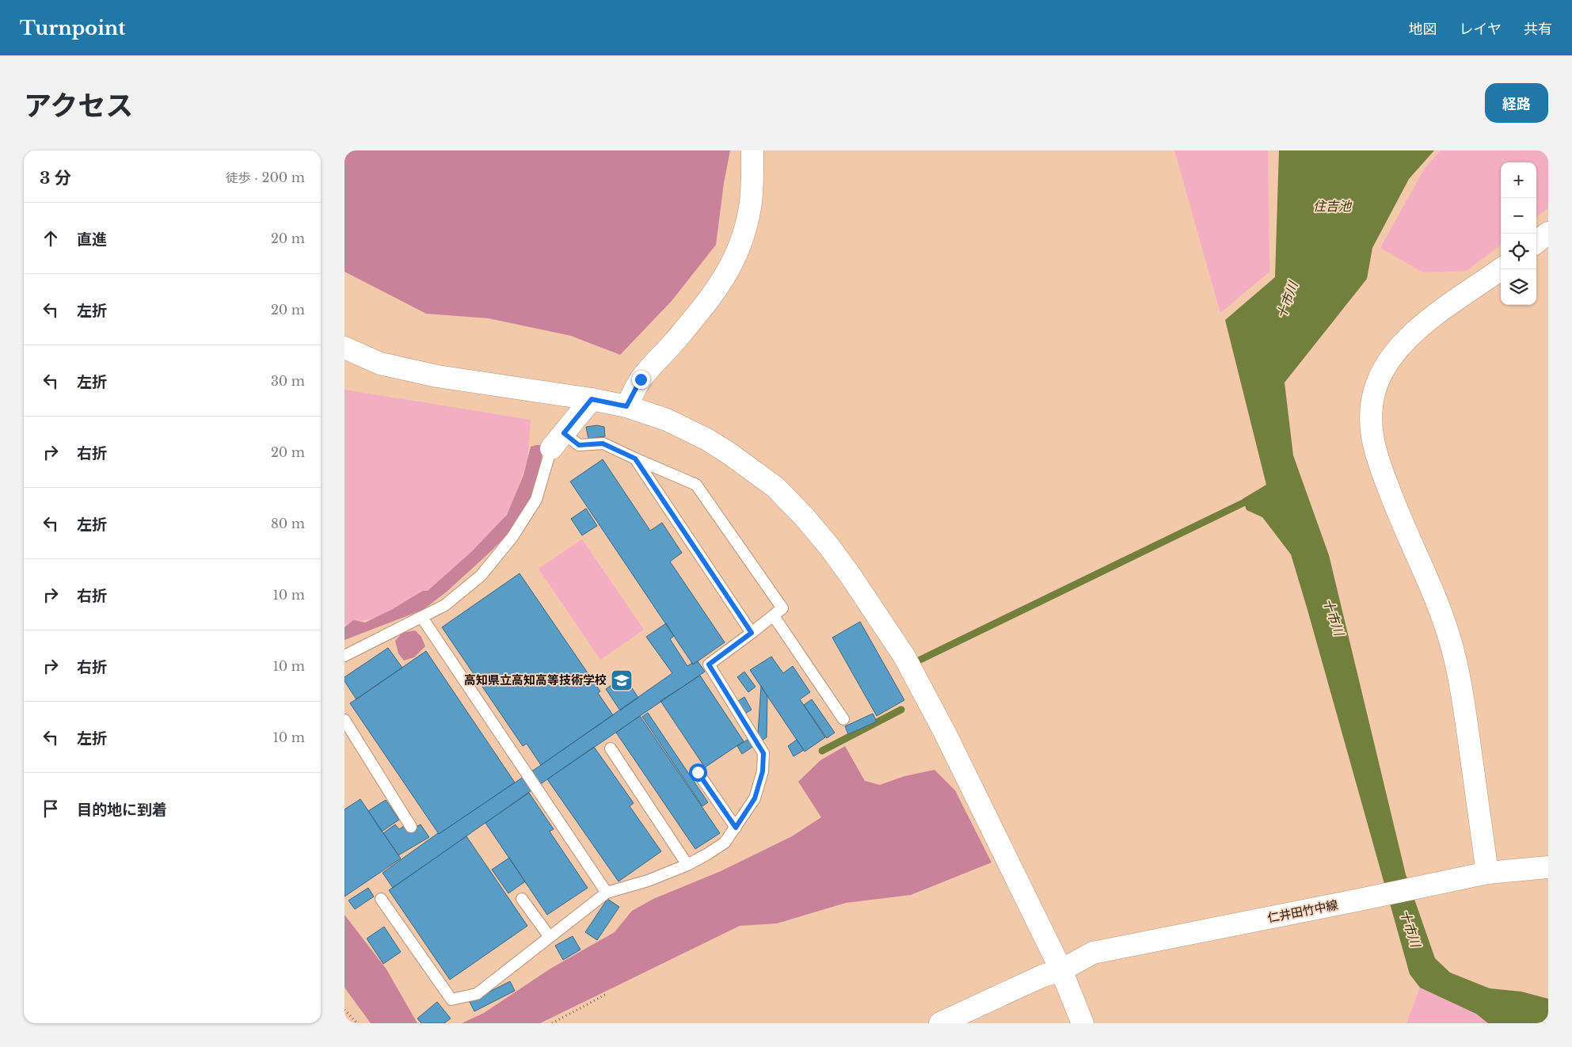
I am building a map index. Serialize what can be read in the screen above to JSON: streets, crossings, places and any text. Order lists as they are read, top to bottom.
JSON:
{
  "streets": {
    "street": ["仁井田竹中線"]
  },
  "water": ["住吉池", "十市川"],
  "places": {
    "school or university": ["高知県立高知高等技術学校"]
  },
  "page": {
    "header": "Turnpoint",
    "nav": ["地図", "レイヤ", "共有"],
    "title": "アクセス",
    "buttons": "経路",
    "heading": ["3 分", "徒歩 · 200 m"],
    "map_buttons": ["+", "−"],
    "list": [
      ["直進", "20 m"],
      ["左折", "20 m"],
      ["左折", "30 m"],
      ["右折", "20 m"],
      ["左折", "80 m"],
      ["右折", "10 m"],
      ["右折", "10 m"],
      ["左折", "10 m"],
      "目的地に到着"
    ]
  }
}
